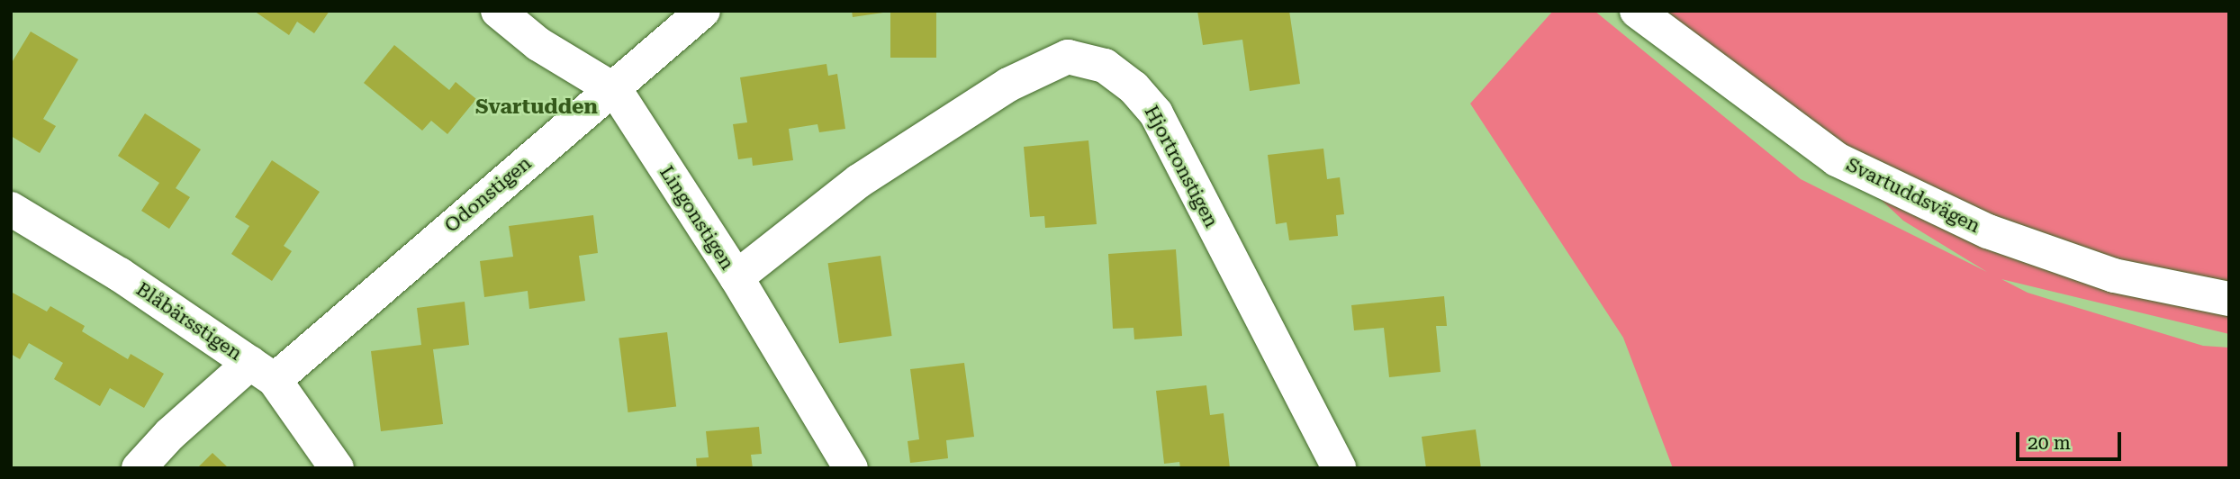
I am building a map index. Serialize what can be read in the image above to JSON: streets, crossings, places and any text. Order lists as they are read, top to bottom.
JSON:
{
  "streets": {
    "street": [
      "Hjortronstigen",
      "Odonstigen",
      "Svartuddsvägen",
      "Lingonstigen",
      "Blåbärsstigen"
    ]
  },
  "crossings": [
    ["Hjortronstigen", "Lingonstigen"],
    ["Odonstigen", "Lingonstigen"],
    ["Odonstigen", "Blåbärsstigen"]
  ],
  "districts": ["Svartudden"],
  "scale_bar": "20 m"
}
